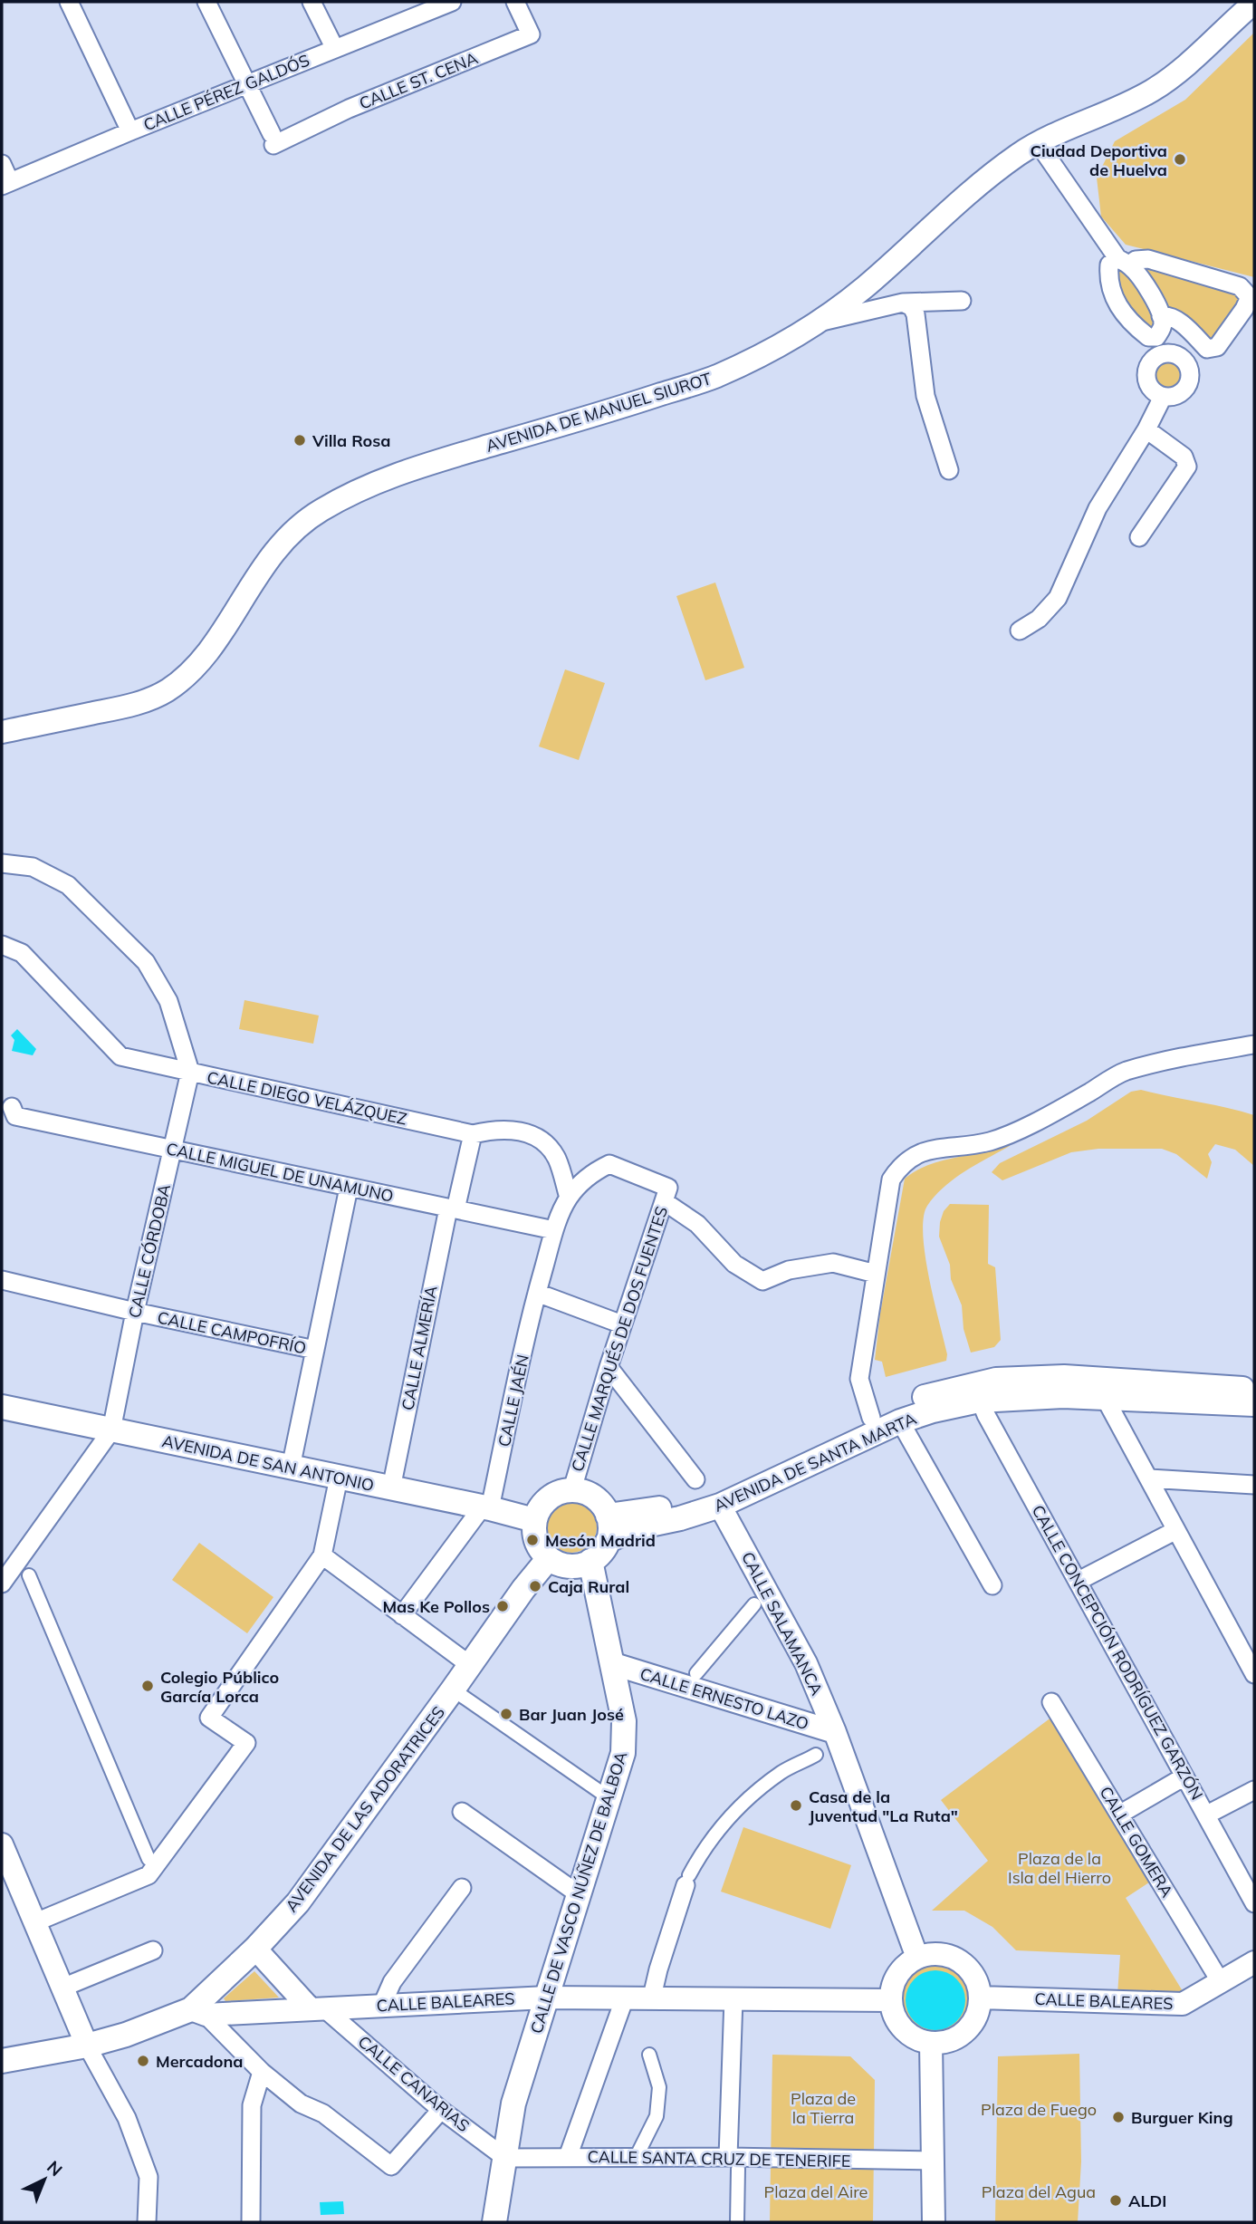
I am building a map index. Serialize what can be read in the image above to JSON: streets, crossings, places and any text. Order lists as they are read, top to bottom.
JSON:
{
  "streets": {
    "main road": [
      "AVENIDA DE SANTA MARTA",
      "AVENIDA DE SAN ANTONIO",
      "AVENIDA DE LAS ADORATRICES",
      "CALLE DE VASCO NÚÑEZ DE BALBOA"
    ],
    "street": [
      "CALLE ST. CENA",
      "CALLE PÉREZ GALDÓS",
      "AVENIDA DE MANUEL SIUROT",
      "CALLE DIEGO VELÁZQUEZ",
      "CALLE MIGUEL DE UNAMUNO",
      "CALLE CÓRDOBA",
      "CALLE CAMPOFRÍO",
      "CALLE MARQUÉS DE DOS FUENTES",
      "CALLE ALMERÍA",
      "CALLE JAÉN",
      "CALLE SALAMANCA",
      "CALLE CONCEPCIÓN RODRÍGUEZ GARZÓN",
      "CALLE ERNESTO LAZO",
      "CALLE GOMERA",
      "CALLE BALEARES",
      "CALLE CANARIAS",
      "CALLE SANTA CRUZ DE TENERIFE"
    ]
  },
  "crossings": [
    ["CALLE ST. CENA", "CALLE PÉREZ GALDÓS"],
    ["CALLE DIEGO VELÁZQUEZ", "CALLE CÓRDOBA"],
    ["CALLE DIEGO VELÁZQUEZ", "CALLE ALMERÍA"],
    ["CALLE DIEGO VELÁZQUEZ", "CALLE JAÉN"],
    ["CALLE MIGUEL DE UNAMUNO", "CALLE CÓRDOBA"],
    ["CALLE MIGUEL DE UNAMUNO", "CALLE ALMERÍA"],
    ["CALLE MIGUEL DE UNAMUNO", "CALLE JAÉN"],
    ["CALLE CÓRDOBA", "CALLE CAMPOFRÍO"],
    ["CALLE CÓRDOBA", "AVENIDA DE SAN ANTONIO"],
    ["CALLE MARQUÉS DE DOS FUENTES", "AVENIDA DE SANTA MARTA"],
    ["CALLE MARQUÉS DE DOS FUENTES", "AVENIDA DE SAN ANTONIO"],
    ["CALLE MARQUÉS DE DOS FUENTES", "AVENIDA DE LAS ADORATRICES"],
    ["CALLE MARQUÉS DE DOS FUENTES", "CALLE DE VASCO NÚÑEZ DE BALBOA"],
    ["CALLE ALMERÍA", "AVENIDA DE SAN ANTONIO"],
    ["CALLE JAÉN", "AVENIDA DE SAN ANTONIO"],
    ["AVENIDA DE SANTA MARTA", "AVENIDA DE SAN ANTONIO"],
    ["AVENIDA DE SANTA MARTA", "CALLE SALAMANCA"],
    ["AVENIDA DE SANTA MARTA", "CALLE CONCEPCIÓN RODRÍGUEZ GARZÓN"],
    ["AVENIDA DE SANTA MARTA", "AVENIDA DE LAS ADORATRICES"],
    ["AVENIDA DE SANTA MARTA", "CALLE DE VASCO NÚÑEZ DE BALBOA"],
    ["AVENIDA DE SAN ANTONIO", "AVENIDA DE LAS ADORATRICES"],
    ["AVENIDA DE SAN ANTONIO", "CALLE DE VASCO NÚÑEZ DE BALBOA"],
    ["CALLE SALAMANCA", "CALLE ERNESTO LAZO"],
    ["CALLE SALAMANCA", "CALLE BALEARES"],
    ["CALLE ERNESTO LAZO", "CALLE DE VASCO NÚÑEZ DE BALBOA"],
    ["AVENIDA DE LAS ADORATRICES", "CALLE DE VASCO NÚÑEZ DE BALBOA"],
    ["AVENIDA DE LAS ADORATRICES", "CALLE BALEARES"],
    ["AVENIDA DE LAS ADORATRICES", "CALLE CANARIAS"],
    ["CALLE GOMERA", "CALLE BALEARES"],
    ["CALLE DE VASCO NÚÑEZ DE BALBOA", "CALLE BALEARES"],
    ["CALLE DE VASCO NÚÑEZ DE BALBOA", "CALLE CANARIAS"],
    ["CALLE DE VASCO NÚÑEZ DE BALBOA", "CALLE SANTA CRUZ DE TENERIFE"],
    ["CALLE BALEARES", "CALLE CANARIAS"],
    ["CALLE CANARIAS", "CALLE SANTA CRUZ DE TENERIFE"]
  ],
  "parks": [
    "Plaza de la Isla del Hierro",
    "Plaza de la Tierra",
    "Plaza de Fuego",
    "Plaza del Aire",
    "Plaza del Agua"
  ],
  "places": [
    "Ciudad Deportiva de Huelva",
    "Villa Rosa",
    "Mesón Madrid",
    "Caja Rural",
    "Mas Ke Pollos",
    "Colegio Público García Lorca",
    "Bar Juan José",
    "Casa de la Juventud \"La Ruta\"",
    "Mercadona",
    "Burguer King",
    "ALDI"
  ],
  "north": "top right"
}
